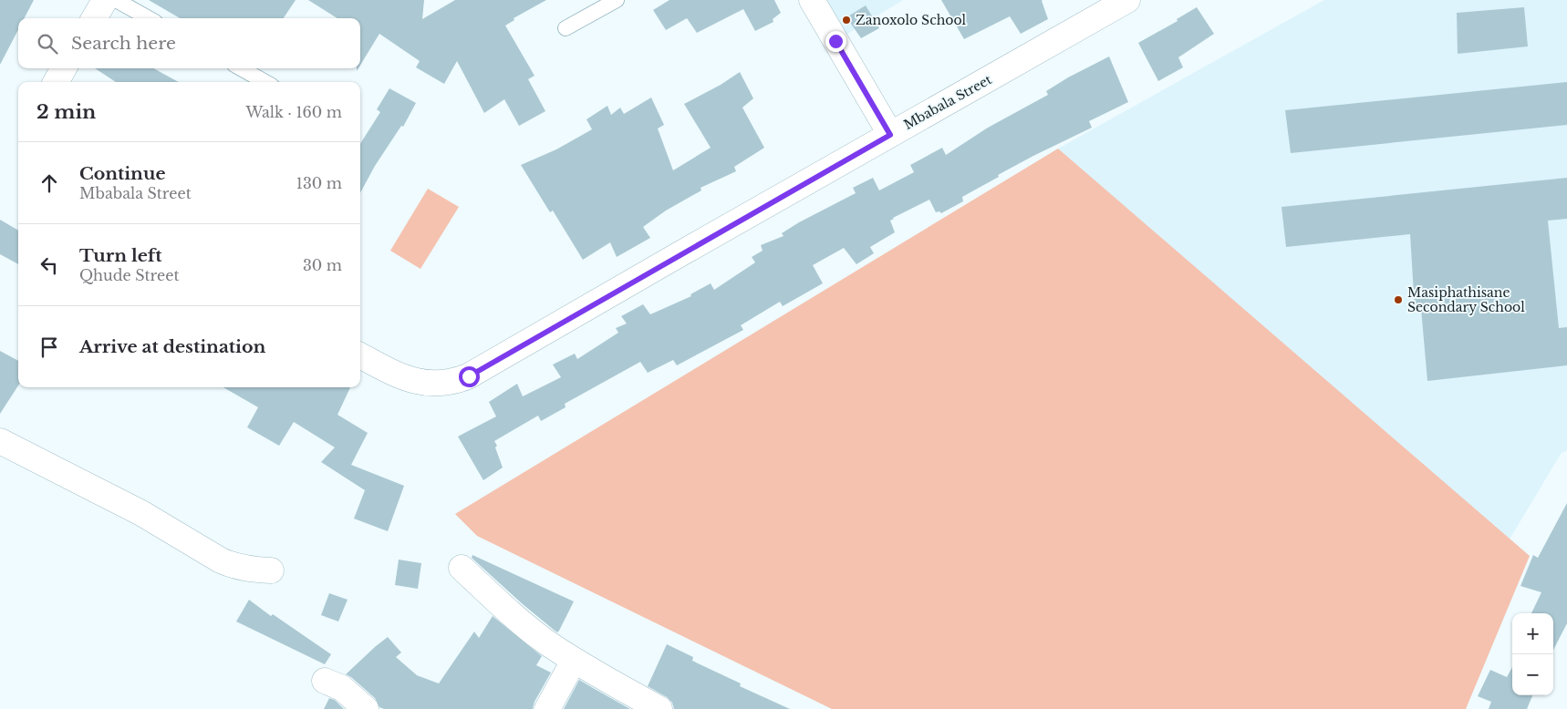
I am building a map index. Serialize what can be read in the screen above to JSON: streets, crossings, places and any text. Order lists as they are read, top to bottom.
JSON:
{
  "streets": {
    "street": ["Mbabala Street"]
  },
  "places": ["Zanoxolo School", "Masiphathisane Secondary School"],
  "page": {
    "search": "Search here",
    "heading": ["2 min", "Walk · 160 m"],
    "list": [
      ["Continue", "Mbabala Street", "130 m"],
      ["Turn left", "Qhude Street", "30 m"],
      "Arrive at destination"
    ],
    "map_buttons": ["+", "−"]
  }
}
